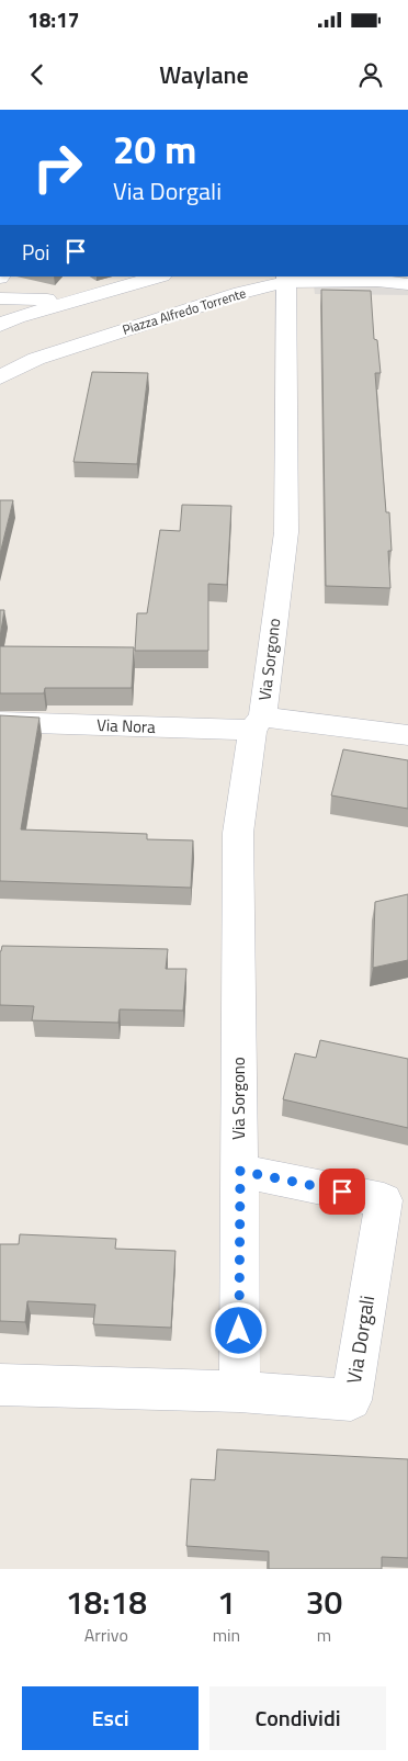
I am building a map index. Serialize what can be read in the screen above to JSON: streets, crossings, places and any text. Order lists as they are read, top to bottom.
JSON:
{
  "streets": {
    "street": [
      "Piazza Alfredo Torrente",
      "Via Sorgono",
      "Via Nora",
      "Via Dorgali"
    ]
  },
  "crossings": [
    ["Piazza Alfredo Torrente", "Via Sorgono"],
    ["Via Sorgono", "Via Nora"],
    ["Via Sorgono", "Via Dorgali"]
  ],
  "page": {
    "status": "18:17",
    "header": "Waylane",
    "turn": ["20 m", "Via Dorgali"],
    "then": "Poi",
    "eta": [
      "18:18",
      "Arrivo",
      "1",
      "min",
      "30",
      "m"
    ],
    "buttons": ["Esci", "Condividi"]
  }
}
